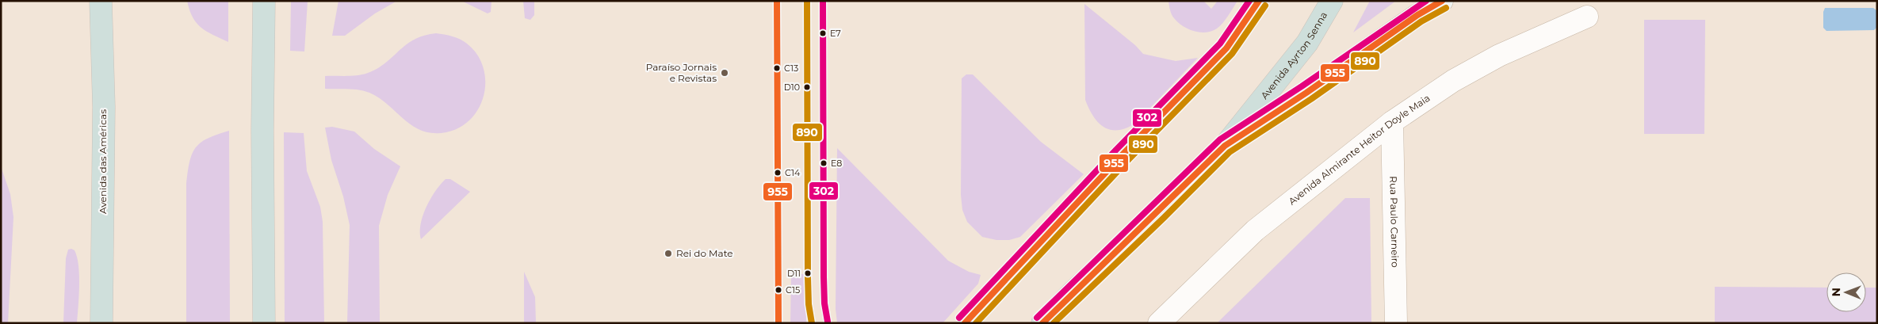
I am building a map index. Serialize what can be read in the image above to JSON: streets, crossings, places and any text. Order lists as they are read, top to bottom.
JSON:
{
  "streets": {
    "highway": ["Avenida Ayrton Senna", "Avenida das Américas"],
    "street": ["Avenida Almirante Heitor Doyle Maia", "Rua Paulo Carneiro"]
  },
  "crossings": [
    ["Avenida Almirante Heitor Doyle Maia", "Rua Paulo Carneiro"]
  ],
  "places": [
    "E7",
    "C13",
    "Paraíso Jornais e Revistas",
    "D10",
    "E8",
    "C14",
    "Rei do Mate",
    "D11",
    "C15"
  ],
  "lines": ["transit line 955", "transit line 890", "transit line 302"],
  "north": "left"
}
